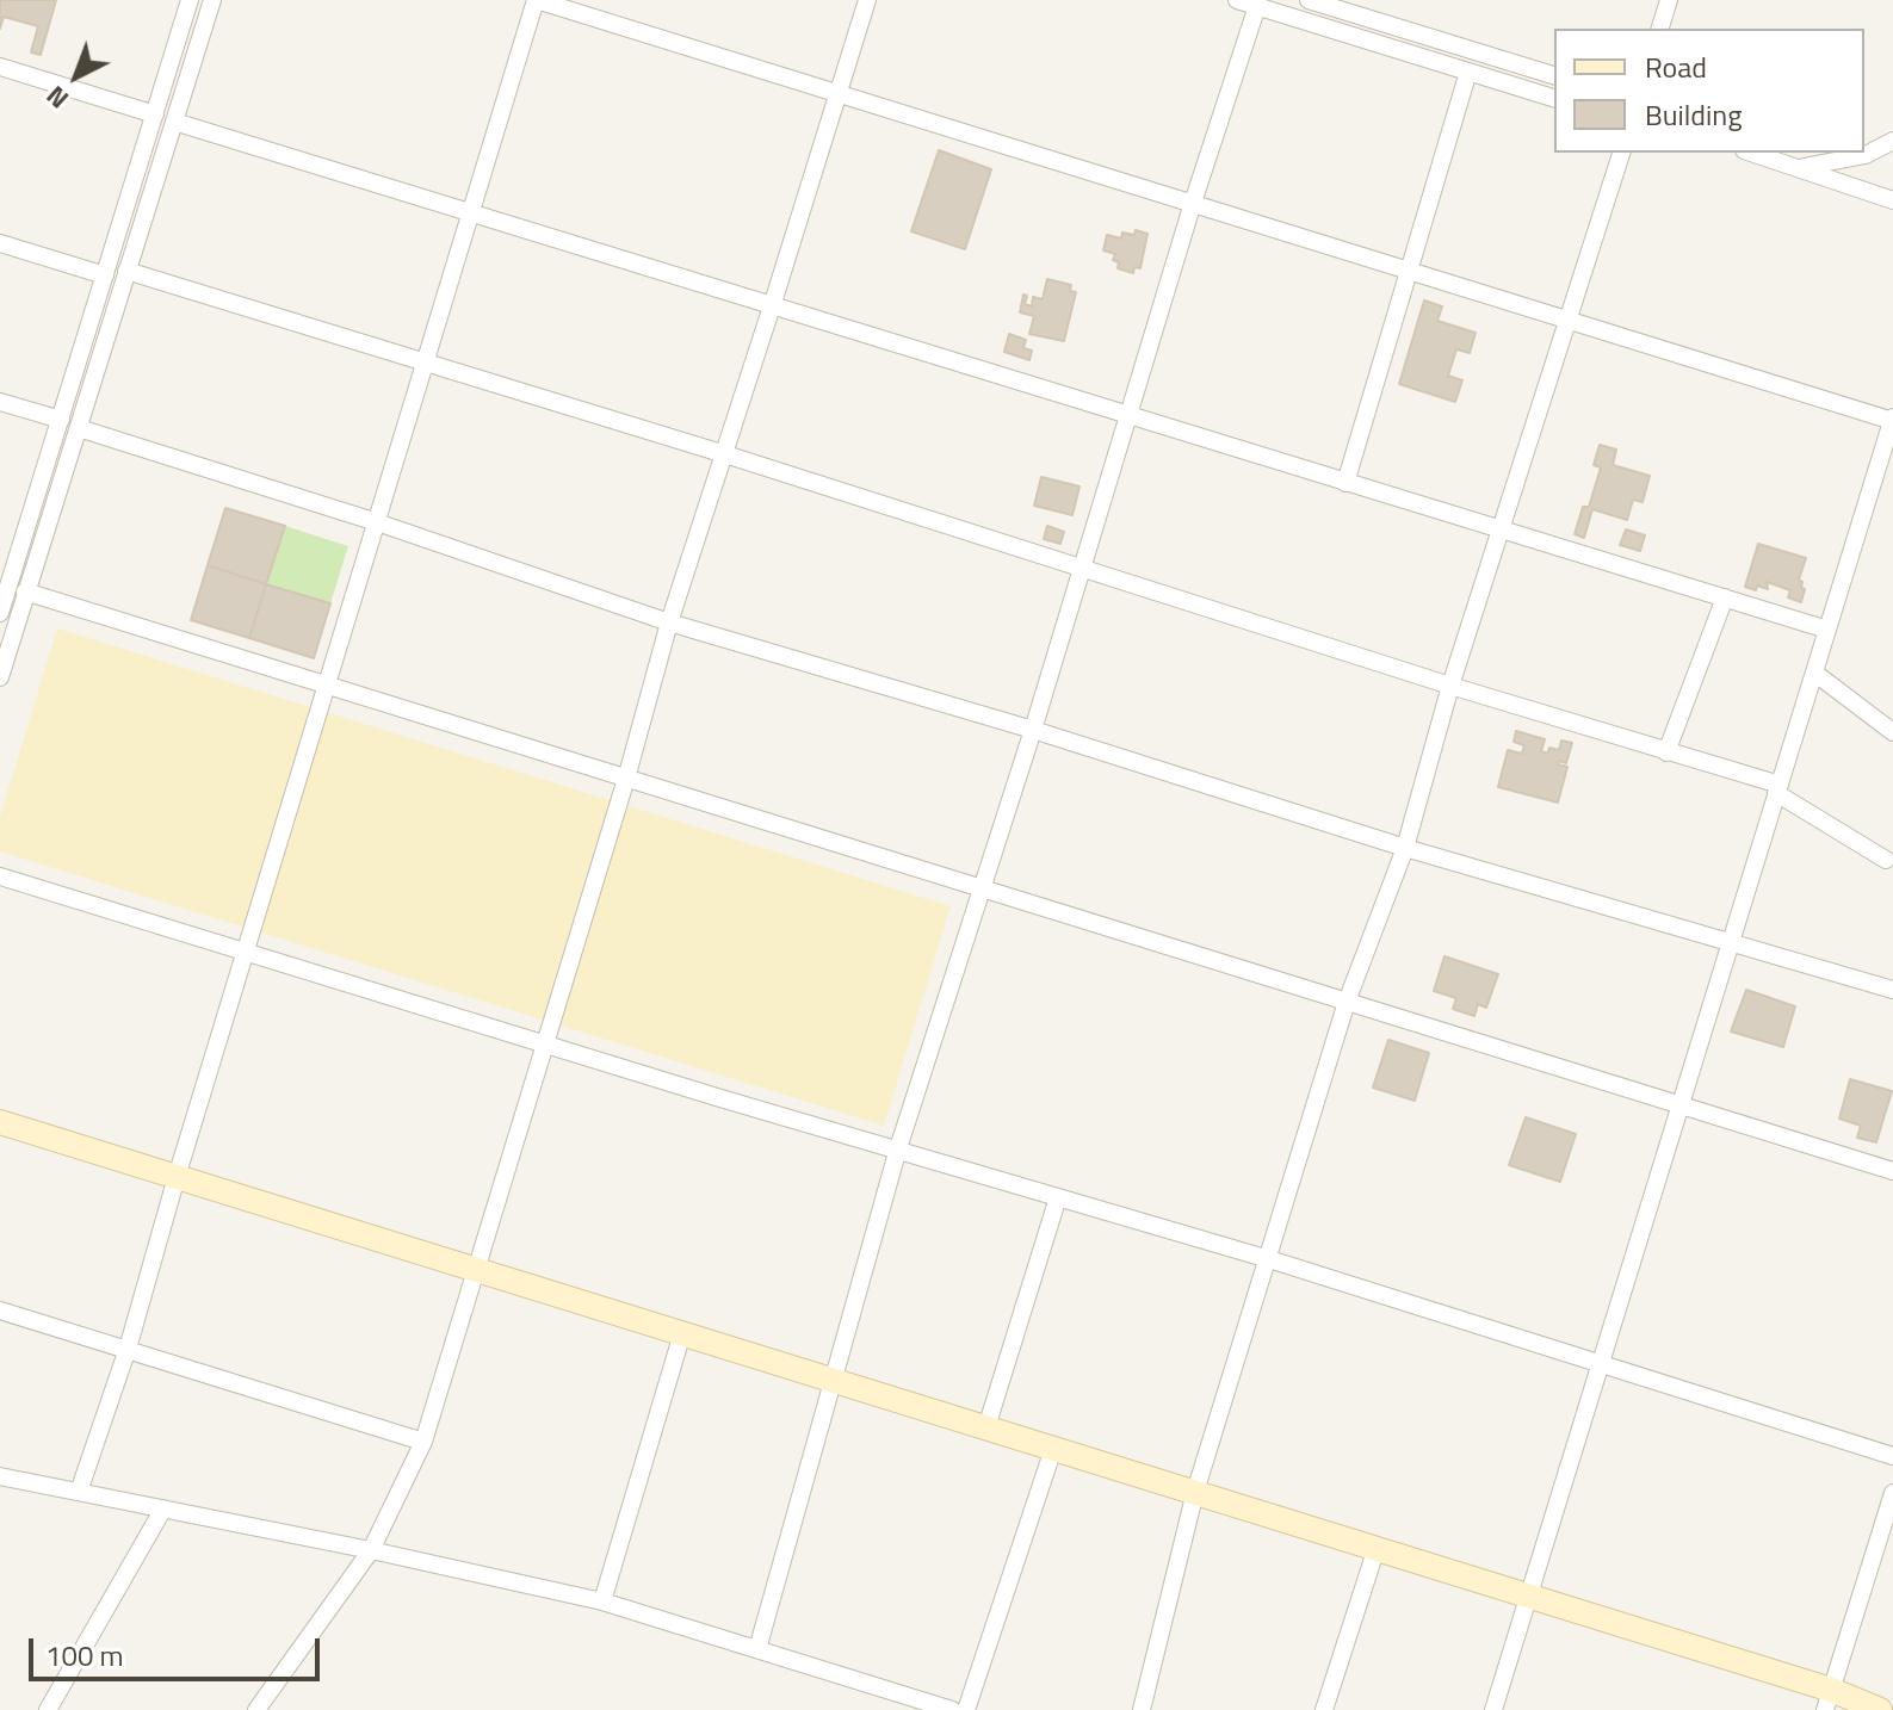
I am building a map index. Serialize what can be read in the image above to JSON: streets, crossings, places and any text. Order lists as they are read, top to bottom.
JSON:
{
  "legend": ["Road", "Building"],
  "scale_bar": "100 m",
  "north": "bottom left"
}
